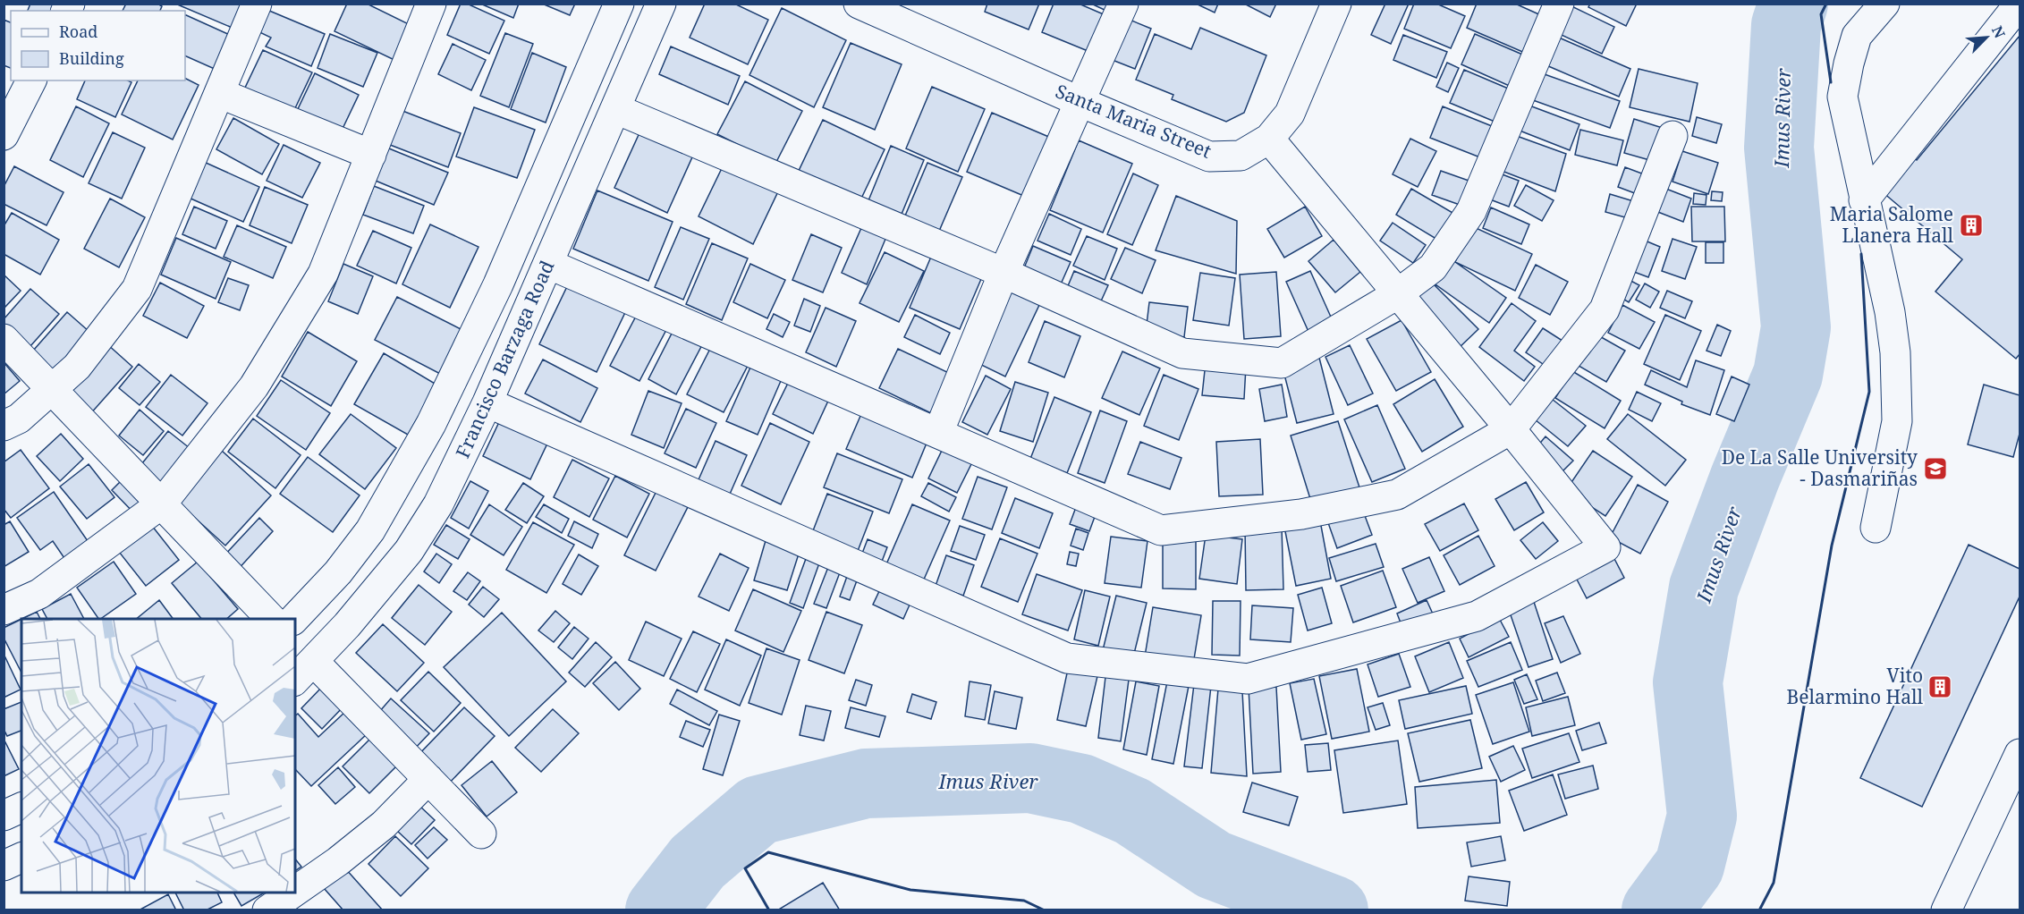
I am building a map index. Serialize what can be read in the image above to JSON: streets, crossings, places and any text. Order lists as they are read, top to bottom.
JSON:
{
  "streets": {
    "street": ["Santa Maria Street", "Francisco Barzaga Road"]
  },
  "water": ["Imus River"],
  "places": {
    "building": ["Maria Salome Llanera Hall", "Vito Belarmino Hall"],
    "school or university": ["De La Salle University - Dasmariñas"]
  },
  "legend": ["Road", "Building"],
  "north": "top right"
}
